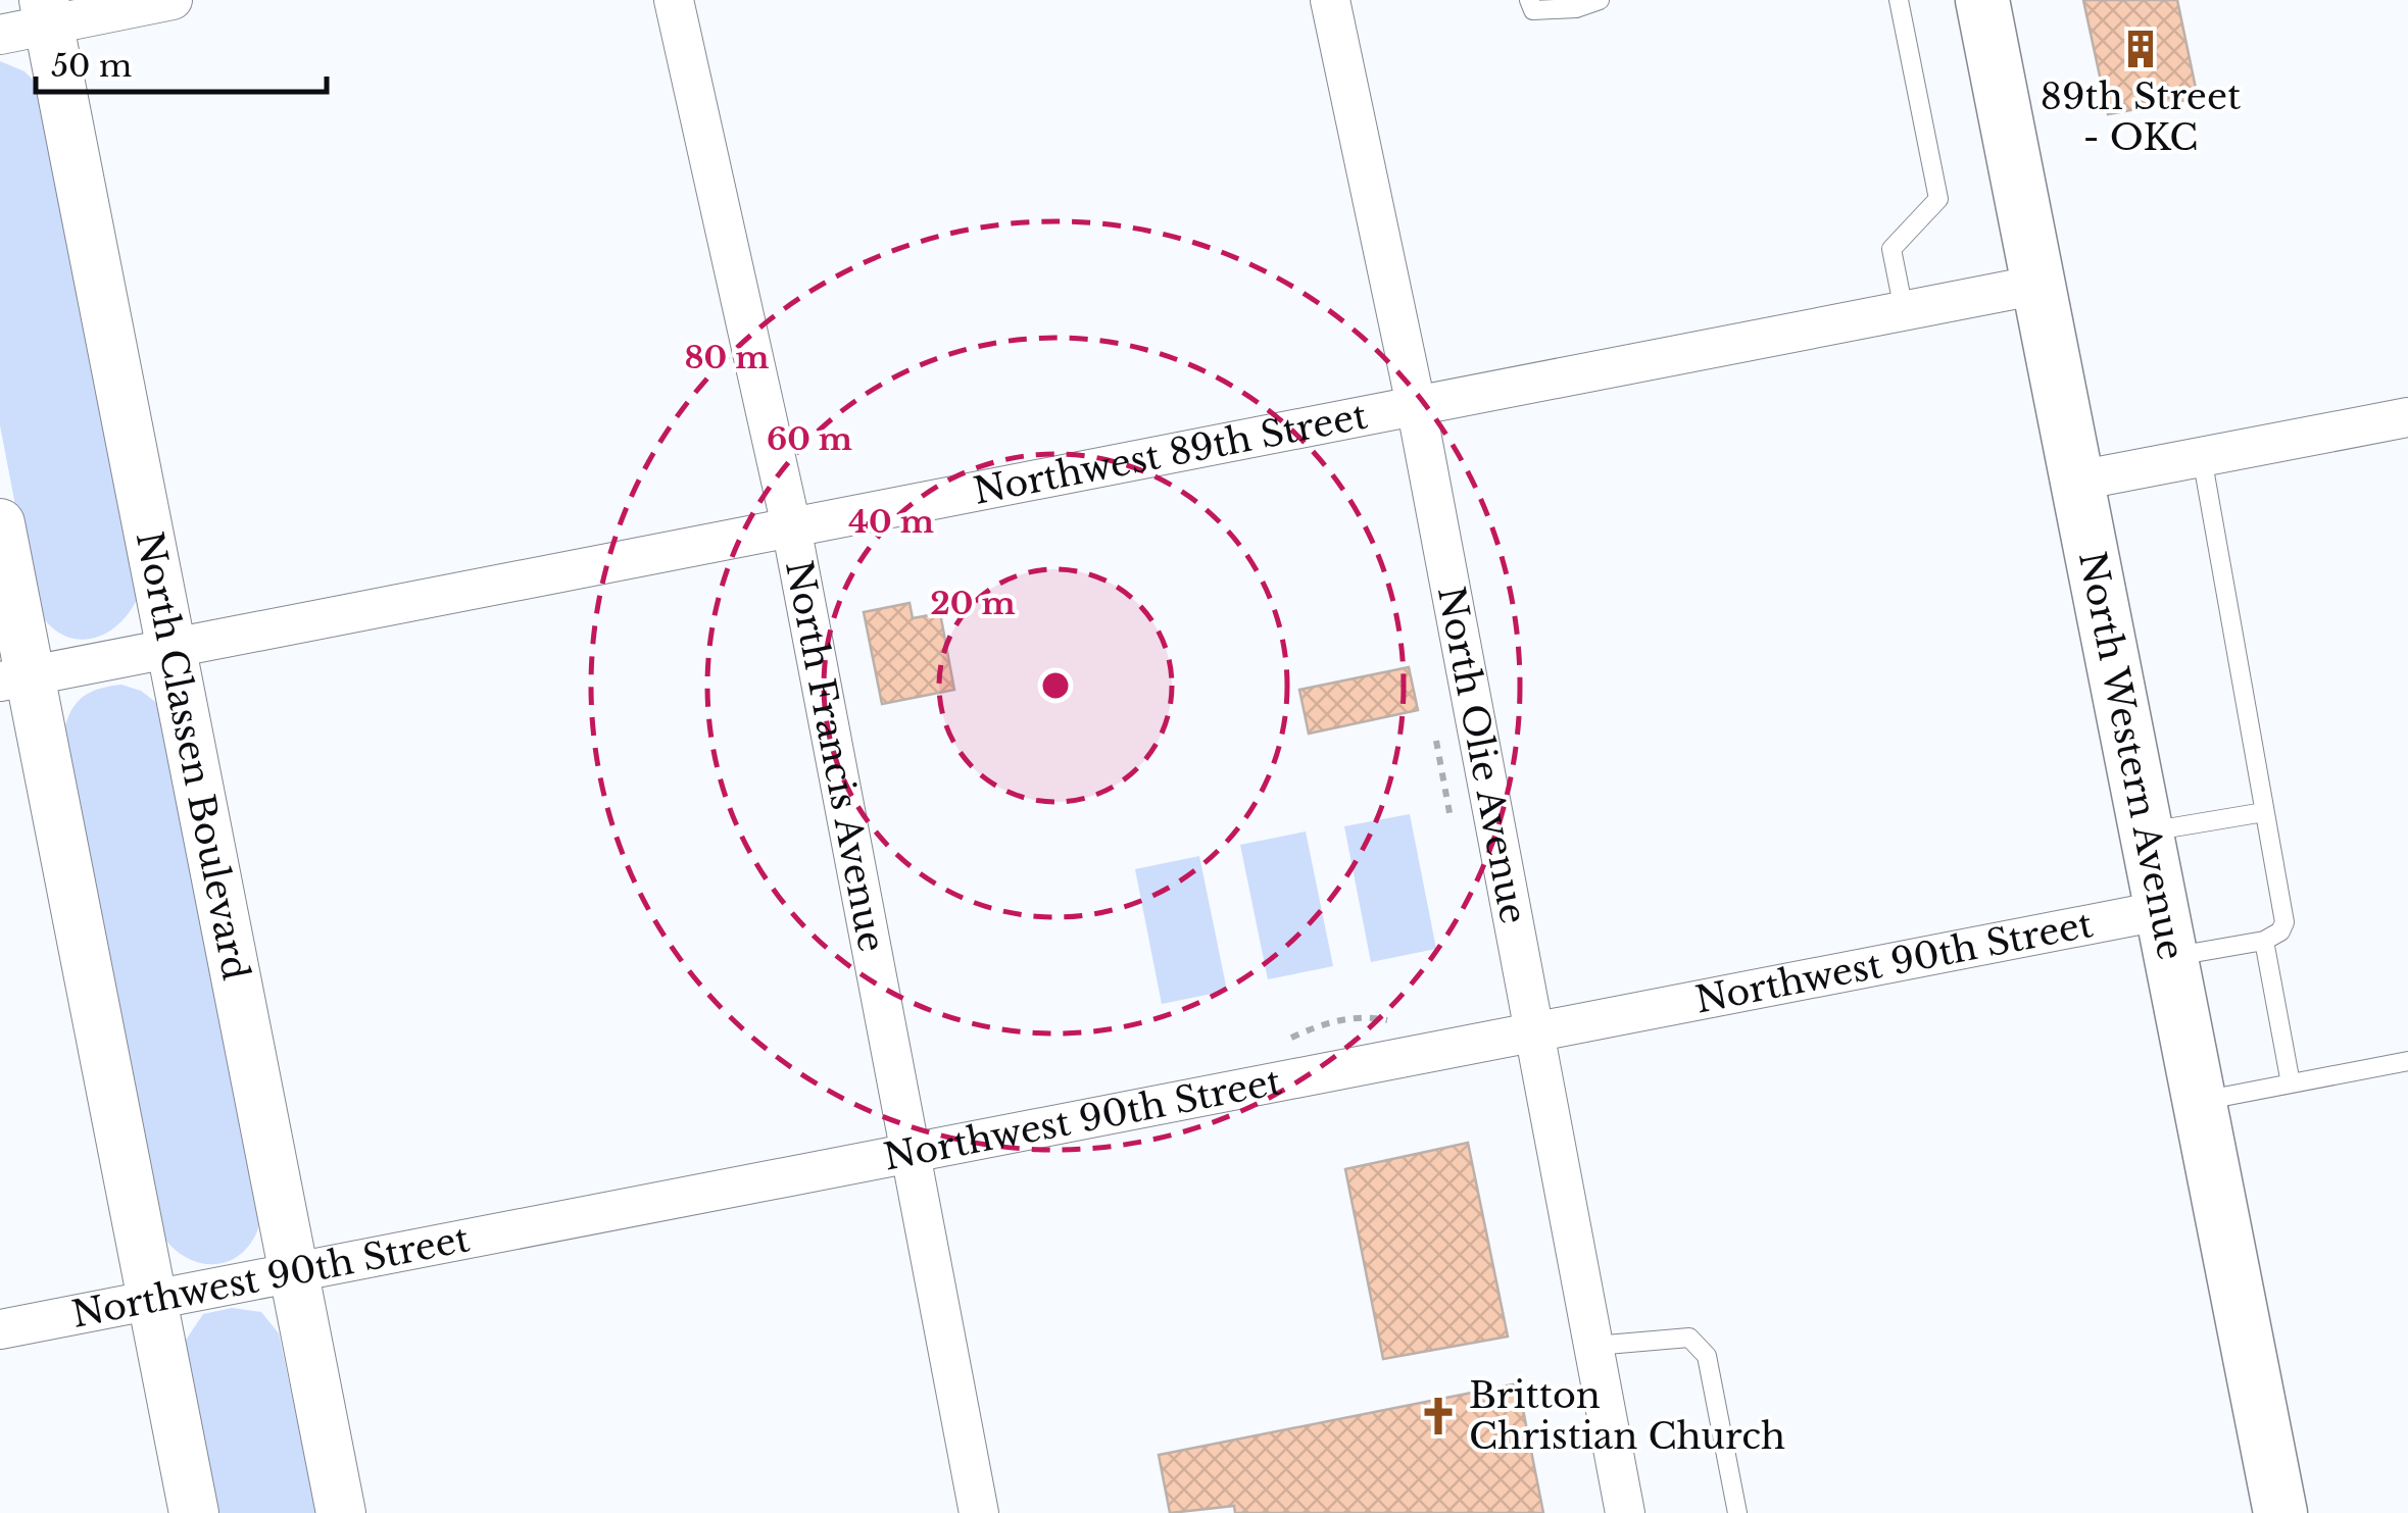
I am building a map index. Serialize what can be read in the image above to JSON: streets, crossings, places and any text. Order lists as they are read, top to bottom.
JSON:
{
  "streets": {
    "main road": ["North Western Avenue"],
    "street": [
      "Northwest 89th Street",
      "North Francis Avenue",
      "North Classen Boulevard",
      "North Olie Avenue",
      "Northwest 90th Street"
    ]
  },
  "crossings": [
    ["Northwest 89th Street", "North Francis Avenue"],
    ["Northwest 89th Street", "North Classen Boulevard"],
    ["Northwest 89th Street", "North Olie Avenue"],
    ["Northwest 89th Street", "North Western Avenue"],
    ["North Francis Avenue", "Northwest 90th Street"],
    ["North Classen Boulevard", "Northwest 90th Street"],
    ["North Olie Avenue", "Northwest 90th Street"],
    ["North Western Avenue", "Northwest 90th Street"]
  ],
  "places": {
    "building": ["89th Street - OKC"],
    "church": ["Britton Christian Church"]
  },
  "scale_bar": "50 m",
  "rings": [
    "80 m",
    "60 m",
    "40 m",
    "20 m"
  ]
}
